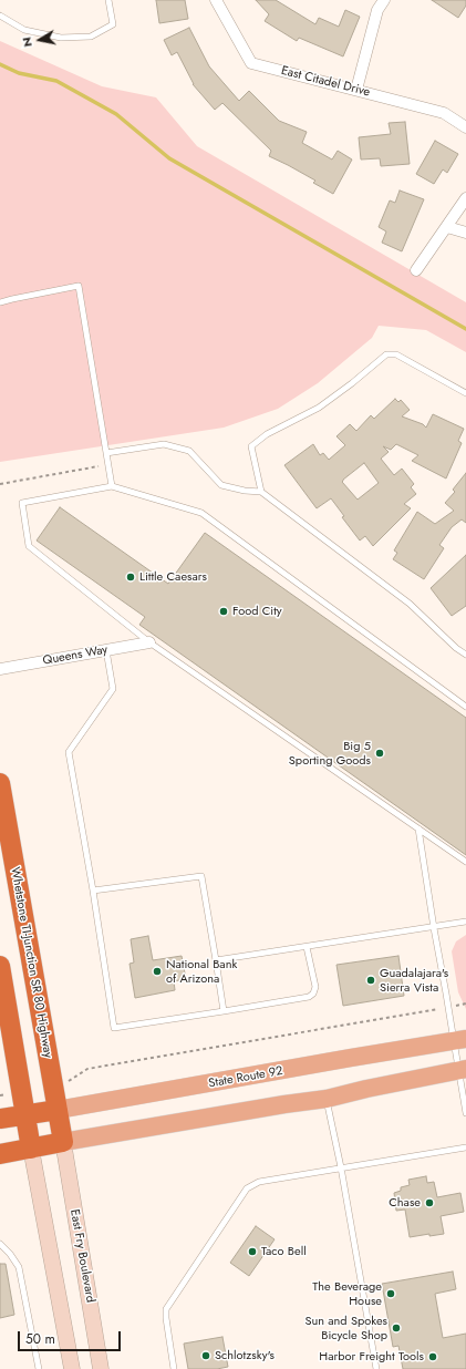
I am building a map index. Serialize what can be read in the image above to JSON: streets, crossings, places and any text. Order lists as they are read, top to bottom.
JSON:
{
  "streets": {
    "highway": ["Whetstone TI-Junction SR 80 Highway", "State Route 92"],
    "main road": ["East Fry Boulevard"],
    "street": ["East Citadel Drive", "Queens Way"]
  },
  "crossings": [
    ["Whetstone TI-Junction SR 80 Highway", "State Route 92"],
    ["Whetstone TI-Junction SR 80 Highway", "East Fry Boulevard"]
  ],
  "places": [
    "Little Caesars",
    "Food City",
    "Big 5 Sporting Goods",
    "National Bank of Arizona",
    "Guadalajara's Sierra Vista",
    "Chase",
    "Taco Bell",
    "The Beverage House",
    "Sun and Spokes Bicycle Shop",
    "Schlotzsky's",
    "Harbor Freight Tools"
  ],
  "scale_bar": "50 m",
  "north": "left"
}
